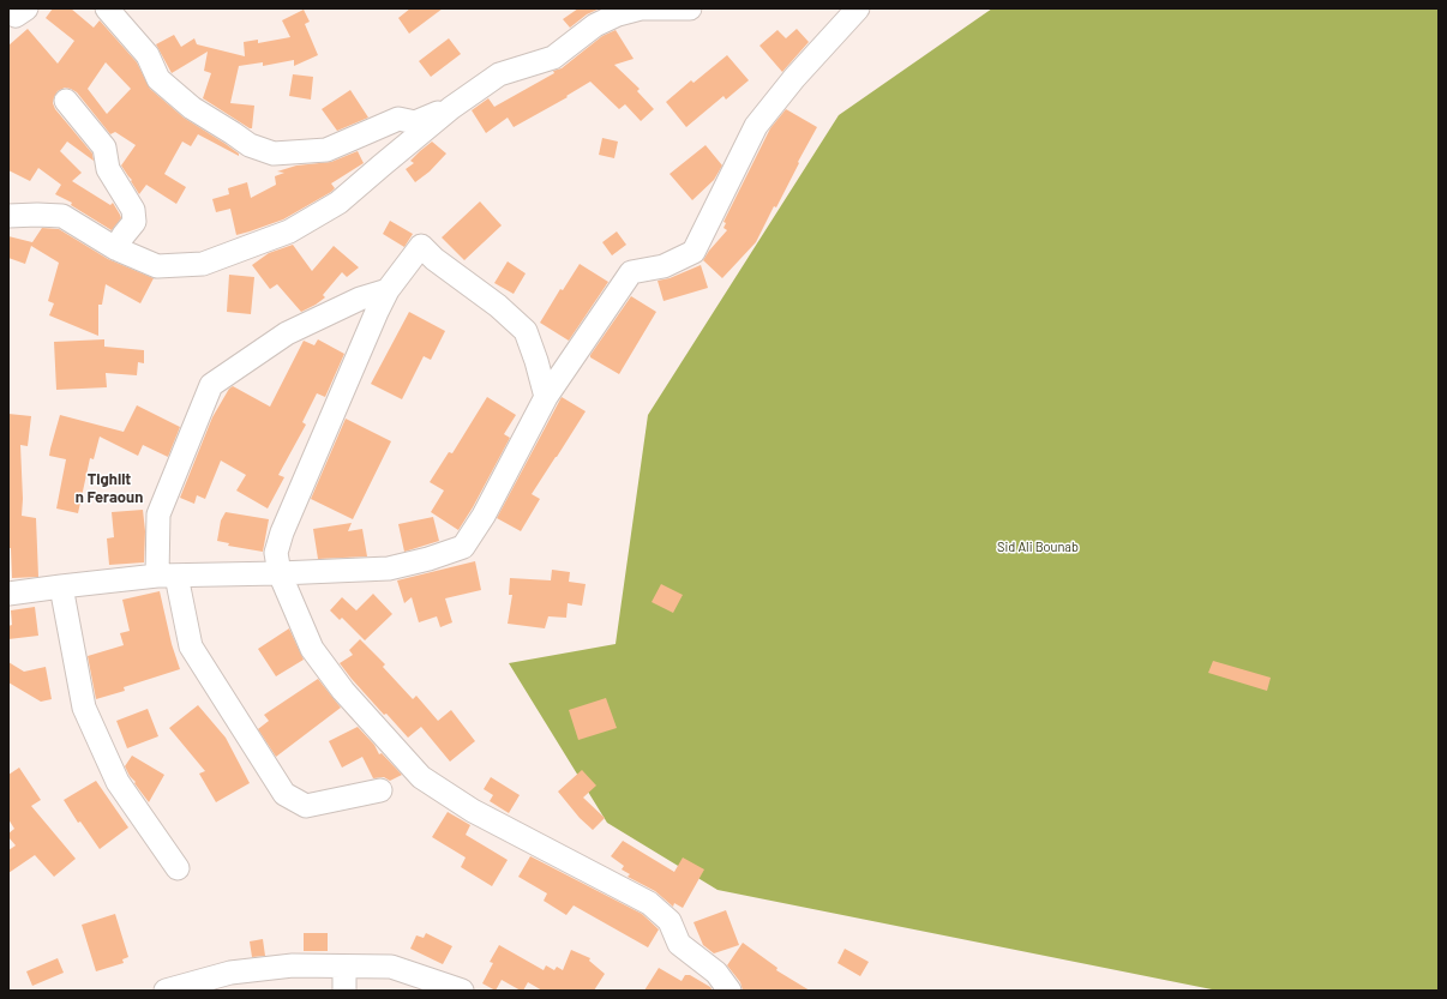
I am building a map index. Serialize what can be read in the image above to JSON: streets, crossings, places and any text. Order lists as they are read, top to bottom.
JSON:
{
  "districts": ["Tighilt n Feraoun"],
  "parks": ["Sid Ali Bounab"]
}
